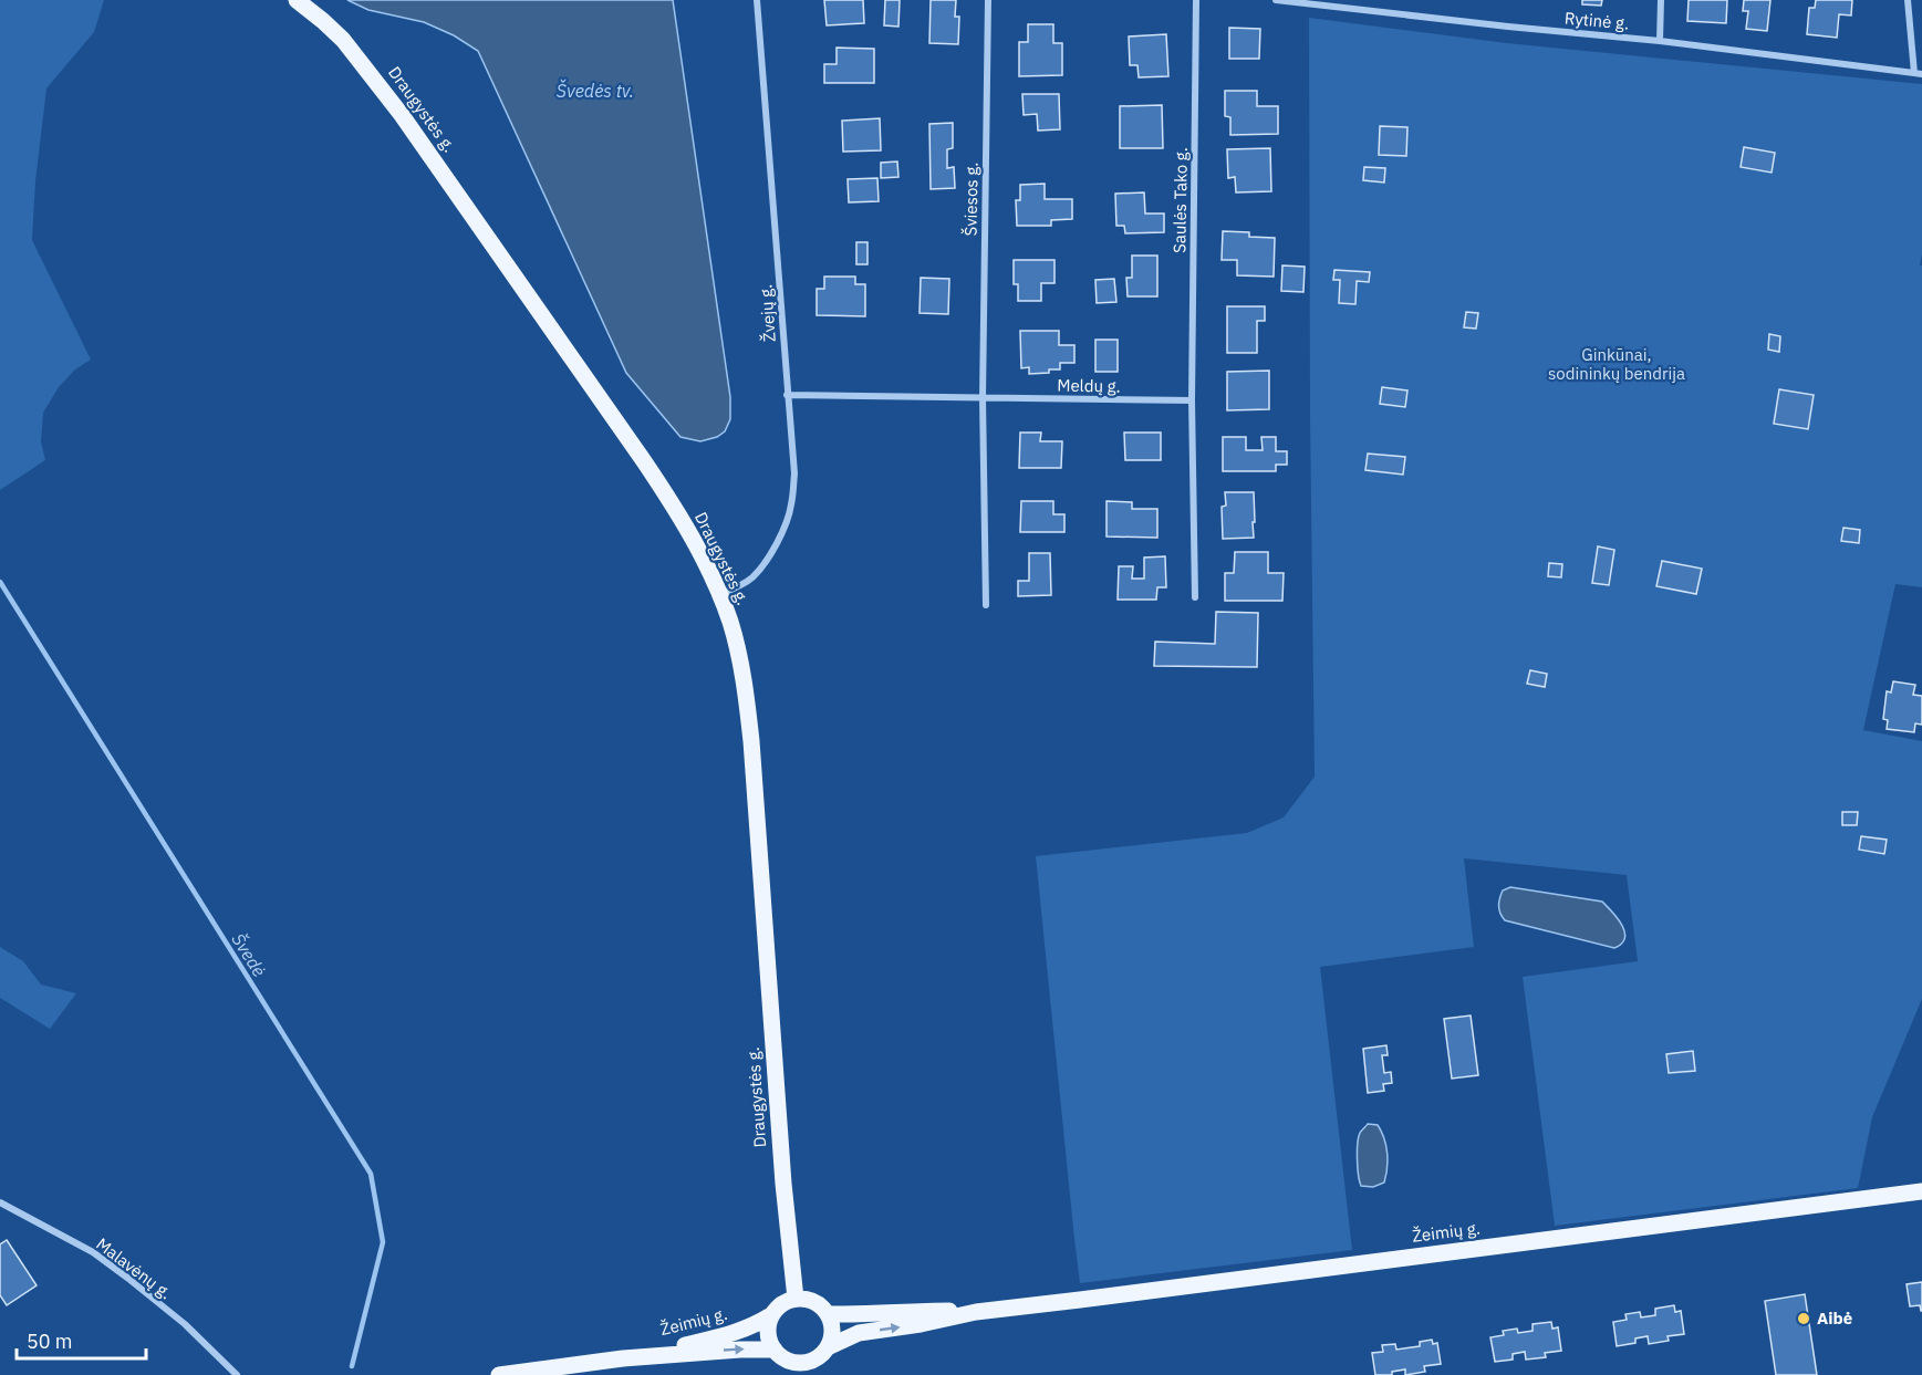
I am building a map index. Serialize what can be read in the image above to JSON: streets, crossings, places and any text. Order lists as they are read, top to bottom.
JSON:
{
  "streets": {
    "main road": ["Draugystės g.", "Žeimių g."],
    "street": [
      "Rytinė g.",
      "Šviesos g.",
      "Saulės Tako g.",
      "Žvejų g.",
      "Meldų g.",
      "Malavėnų g."
    ]
  },
  "crossings": [
    ["Draugystės g.", "Žvejų g."],
    ["Draugystės g.", "Žeimių g."],
    ["Šviesos g.", "Meldų g."],
    ["Saulės Tako g.", "Meldų g."],
    ["Žvejų g.", "Meldų g."]
  ],
  "water": ["Švedės tv.", "Švedė"],
  "parks": ["Ginkūnai, sodininkų bendrija"],
  "places": ["Aibė"],
  "scale_bar": "50 m"
}
